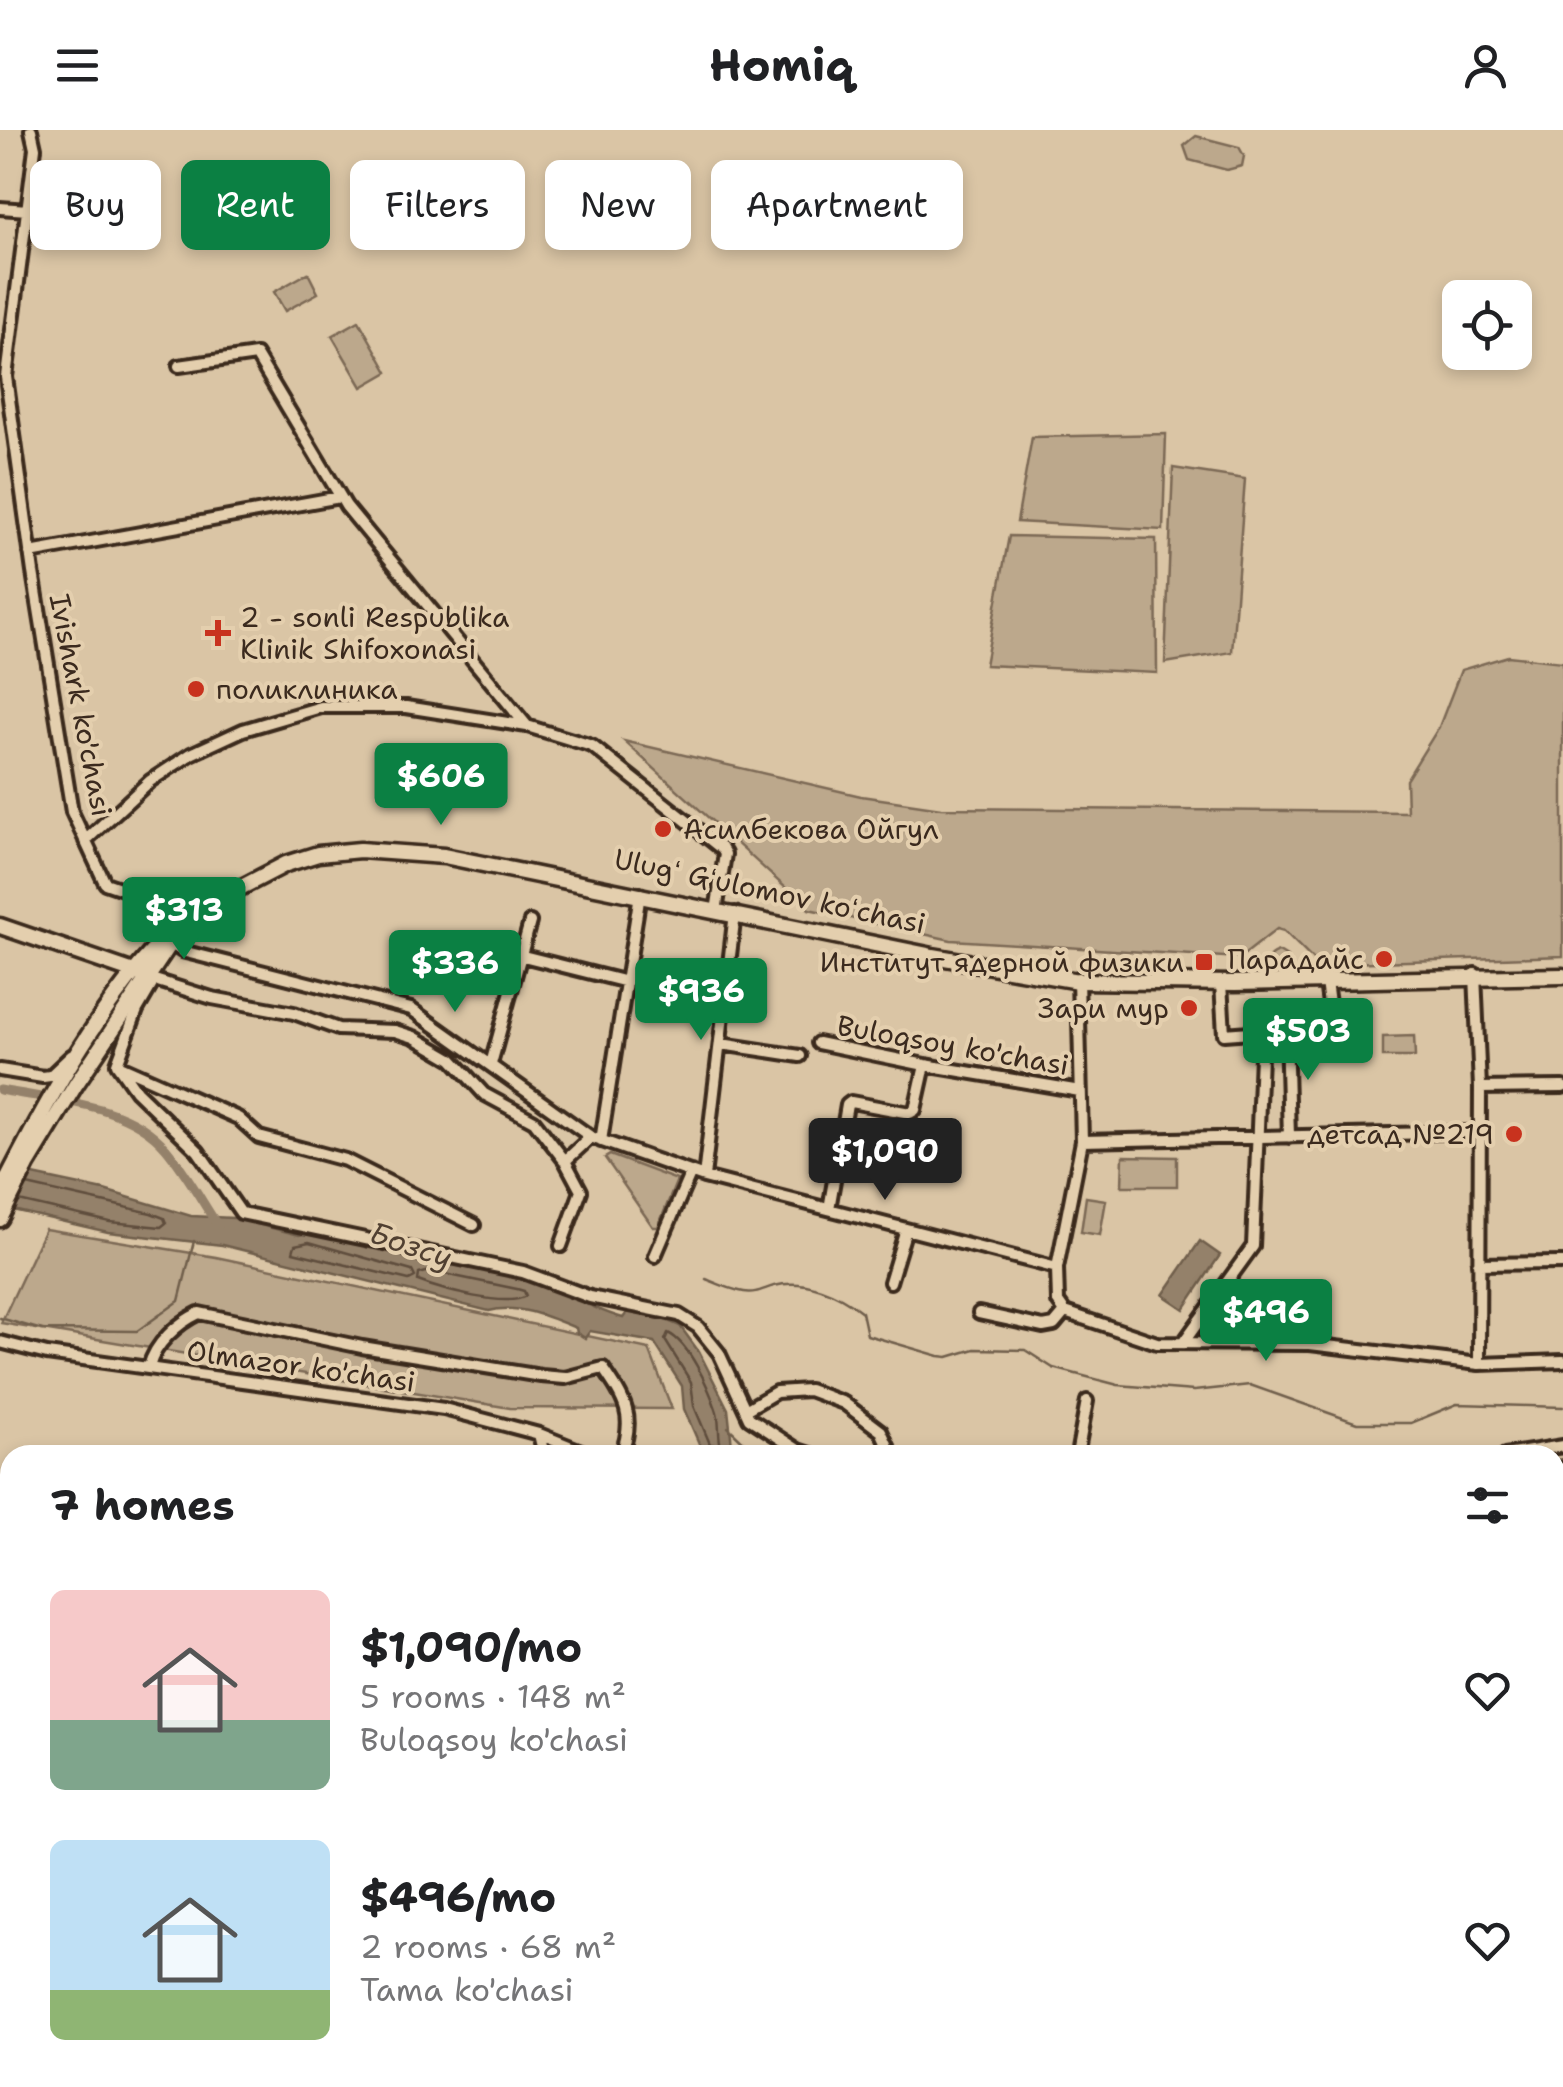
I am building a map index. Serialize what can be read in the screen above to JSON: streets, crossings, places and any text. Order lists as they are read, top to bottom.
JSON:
{
  "streets": {
    "main road": ["Ulugʻ Gʻulomov koʻchasi"],
    "street": ["Ivishark ko'chasi", "Buloqsoy ko'chasi", "Olmazor ko'chasi"]
  },
  "crossings": [
    ["Ivishark ko'chasi", "Ulugʻ Gʻulomov koʻchasi"]
  ],
  "water": ["Бозсу"],
  "places": {
    "health": ["2 - sonli Respublika Klinik Shifoxonasi"],
    "other": [
      "поликлиника",
      "Асилбекова Ойгул",
      "Парадайс",
      "Зари мур",
      "детсад №219"
    ],
    "transit": ["Институт ядерной физики"]
  },
  "page": {
    "header": "Homiq",
    "chip": [
      "Buy",
      "Rent",
      "Filters",
      "New",
      "Apartment"
    ],
    "price": [
      "$606",
      "$313",
      "$336",
      "$936",
      "$503",
      "$1,090",
      "$496"
    ],
    "heading": "7 homes",
    "list": [
      {
        "name": "$1,090/mo",
        "note": "5 rooms · 148 m² · Buloqsoy ko'chasi"
      },
      {
        "name": "$496/mo",
        "note": "2 rooms · 68 m² · Tama ko'chasi"
      }
    ]
  }
}
